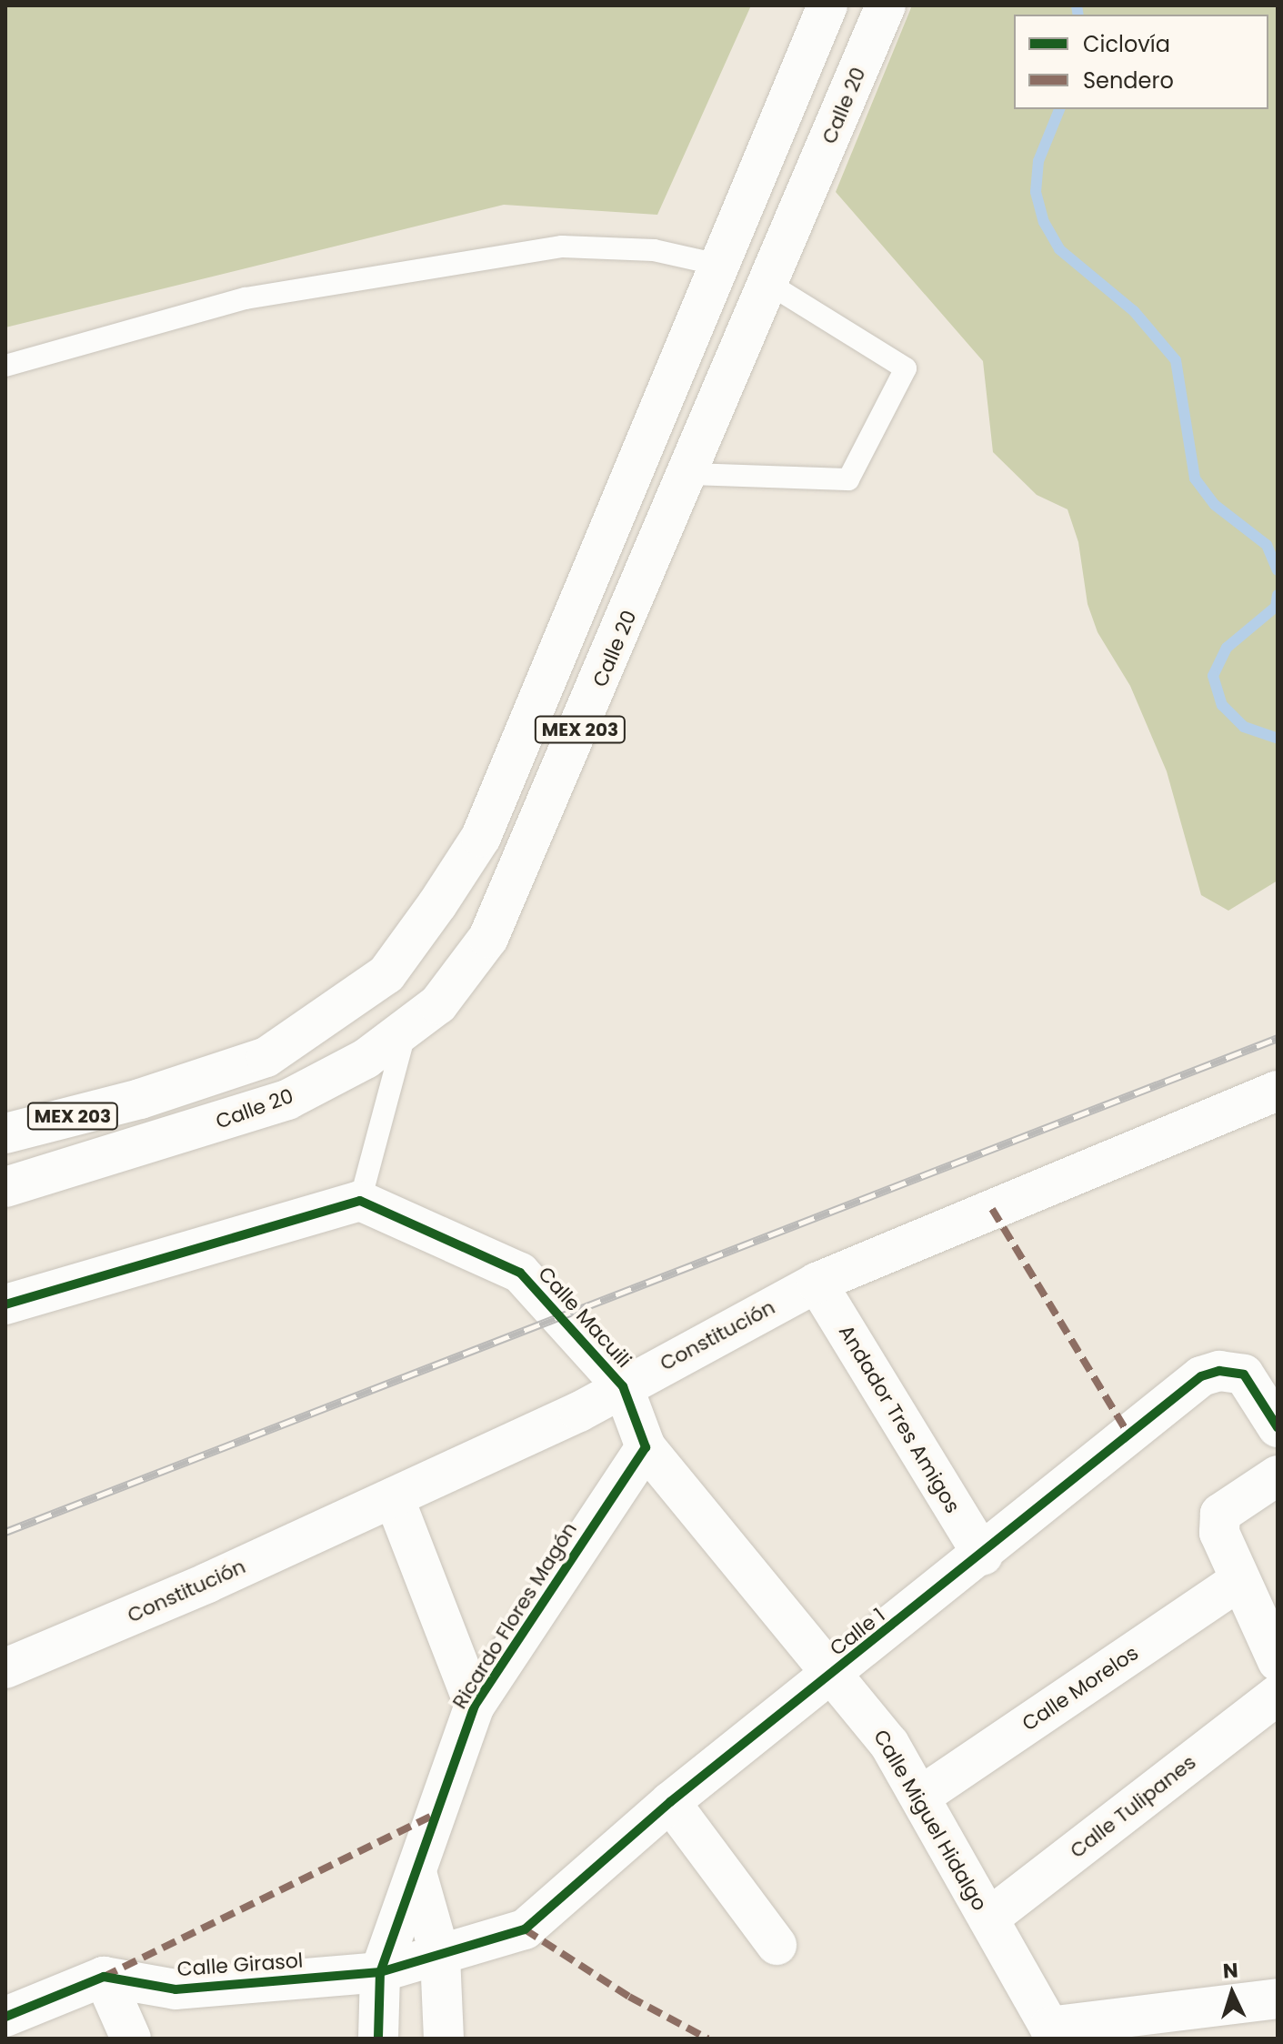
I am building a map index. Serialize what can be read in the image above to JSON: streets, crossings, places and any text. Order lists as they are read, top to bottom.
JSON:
{
  "streets": {
    "street": [
      "Calle 20",
      "MEX 203",
      "Calle Macuili",
      "Constitución",
      "Andador Tres Amigos",
      "Ricardo Flores Magón",
      "Calle 1",
      "Calle Morelos",
      "Calle Tulipanes",
      "Calle Miguel Hidalgo",
      "Calle Girasol"
    ]
  },
  "crossings": [
    ["Calle Macuili", "Constitución"],
    ["Constitución", "Andador Tres Amigos"],
    ["Constitución", "Ricardo Flores Magón"],
    ["Andador Tres Amigos", "Calle 1"],
    ["Ricardo Flores Magón", "Calle 1"],
    ["Ricardo Flores Magón", "Calle Miguel Hidalgo"],
    ["Ricardo Flores Magón", "Calle Girasol"],
    ["Calle 1", "Calle Miguel Hidalgo"],
    ["Calle 1", "Calle Girasol"],
    ["Calle Morelos", "Calle Miguel Hidalgo"],
    ["Calle Tulipanes", "Calle Miguel Hidalgo"]
  ],
  "legend": ["Ciclovía", "Sendero"],
  "north": "top"
}
